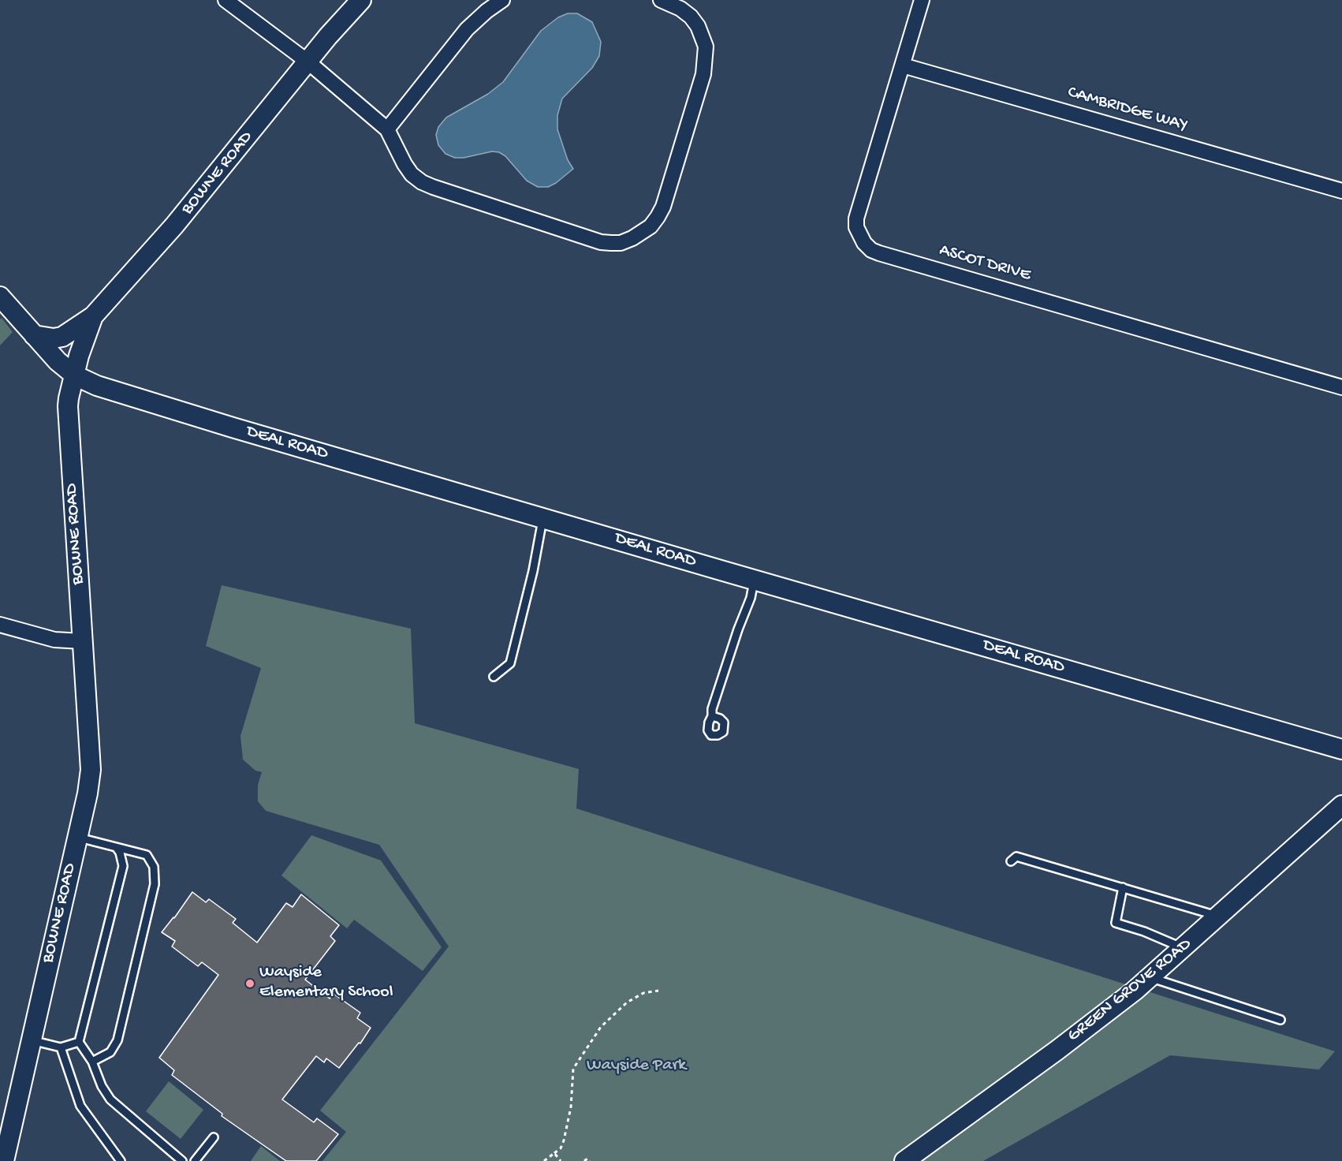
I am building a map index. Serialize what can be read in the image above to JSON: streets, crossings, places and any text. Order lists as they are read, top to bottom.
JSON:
{
  "streets": {
    "street": [
      "CAMBRIDGE WAY",
      "BOWNE ROAD",
      "ASCOT DRIVE",
      "DEAL ROAD",
      "GREEN GROVE ROAD"
    ]
  },
  "crossings": [
    ["CAMBRIDGE WAY", "ASCOT DRIVE"],
    ["BOWNE ROAD", "DEAL ROAD"]
  ],
  "parks": ["Wayside Park"],
  "places": ["Wayside Elementary School"]
}
